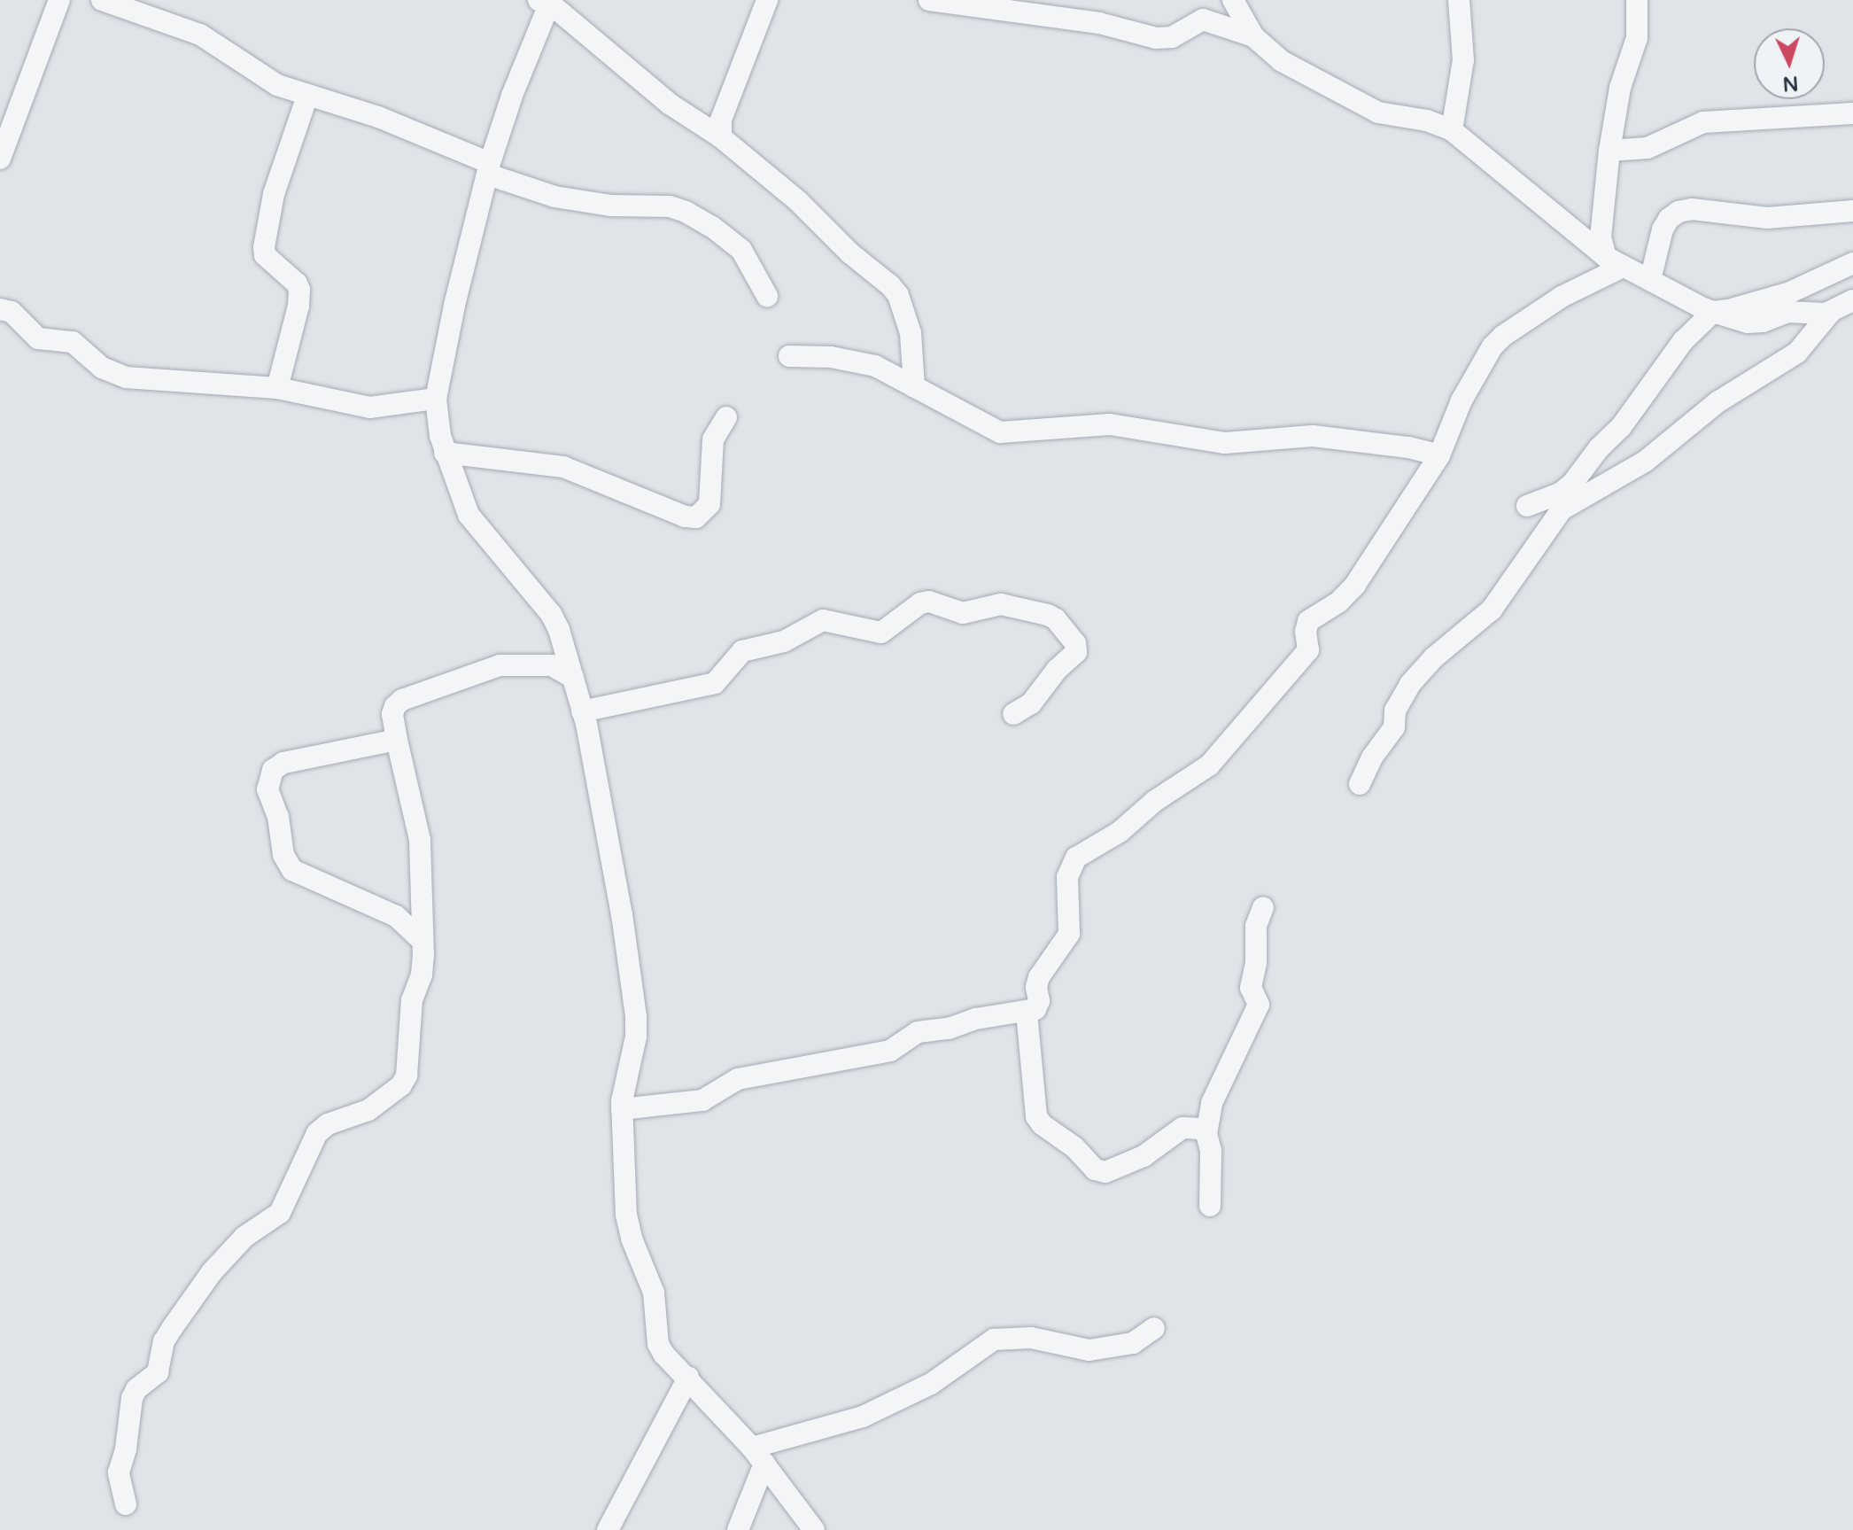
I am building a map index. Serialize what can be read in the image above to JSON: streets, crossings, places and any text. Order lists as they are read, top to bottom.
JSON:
{
  "north": "bottom"
}
